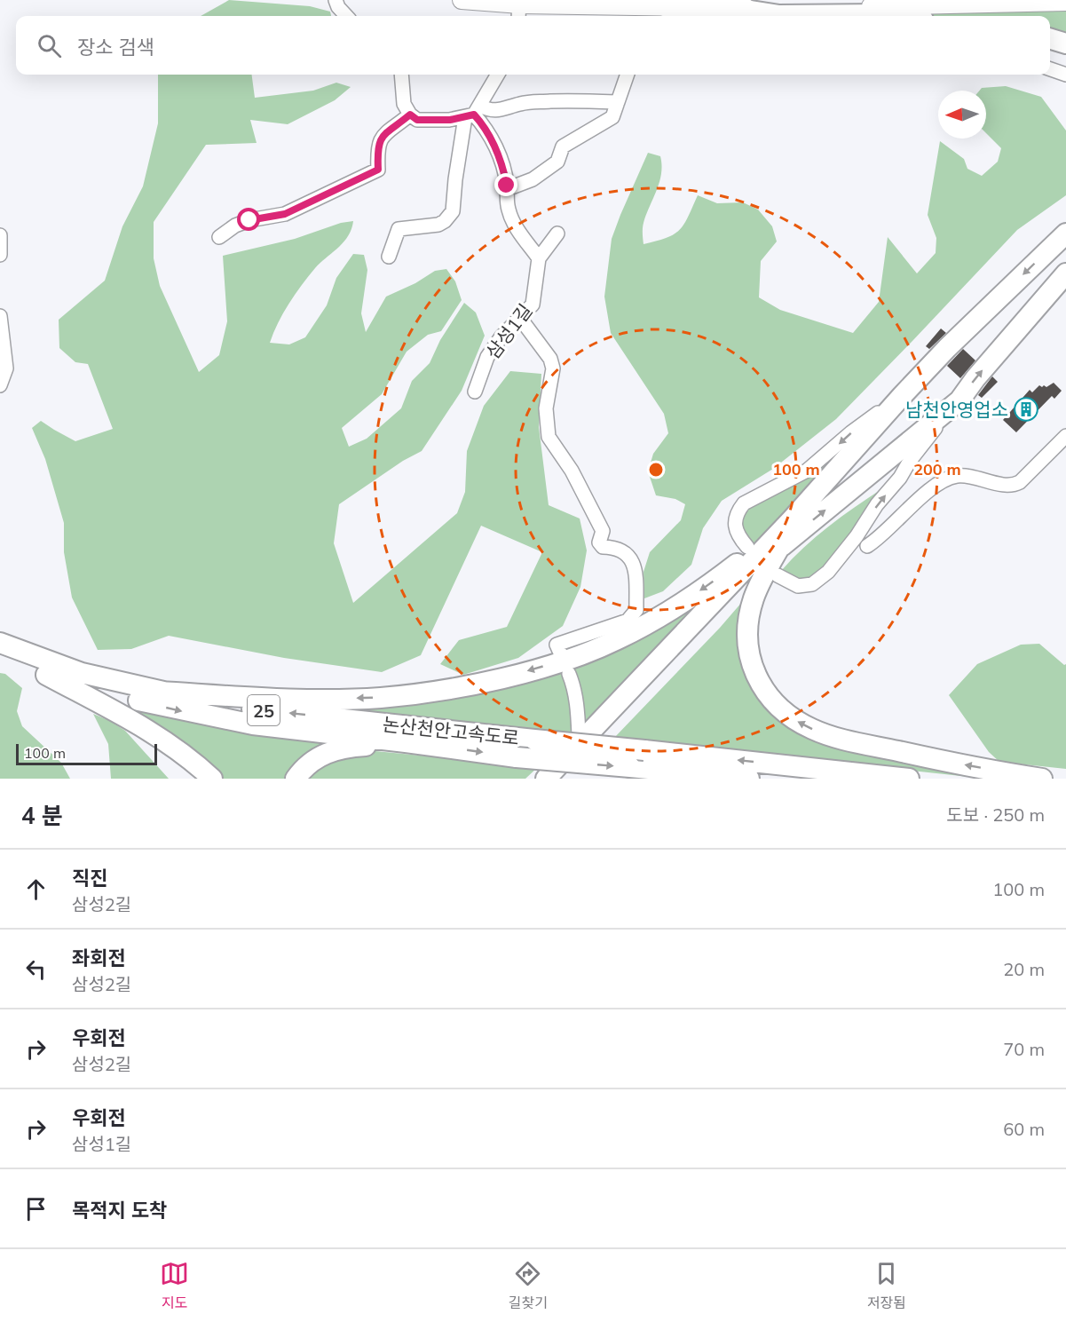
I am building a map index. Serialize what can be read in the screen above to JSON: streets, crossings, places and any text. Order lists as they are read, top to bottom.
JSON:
{
  "streets": {
    "highway": ["25", "논산천안고속도로"],
    "lane": ["삼성1길"]
  },
  "places": {
    "building": ["남천안영업소"]
  },
  "scale_bar": "100 m",
  "north": "left",
  "page": {
    "search": "장소 검색",
    "scale": "100 m",
    "heading": ["4 분", "도보 · 250 m"],
    "list": [
      ["직진", "삼성2길", "100 m"],
      ["좌회전", "삼성2길", "20 m"],
      ["우회전", "삼성2길", "70 m"],
      ["우회전", "삼성1길", "60 m"],
      "목적지 도착"
    ],
    "nav": ["지도", "길찾기", "저장됨"]
  },
  "rings": ["100 m", "200 m"]
}
